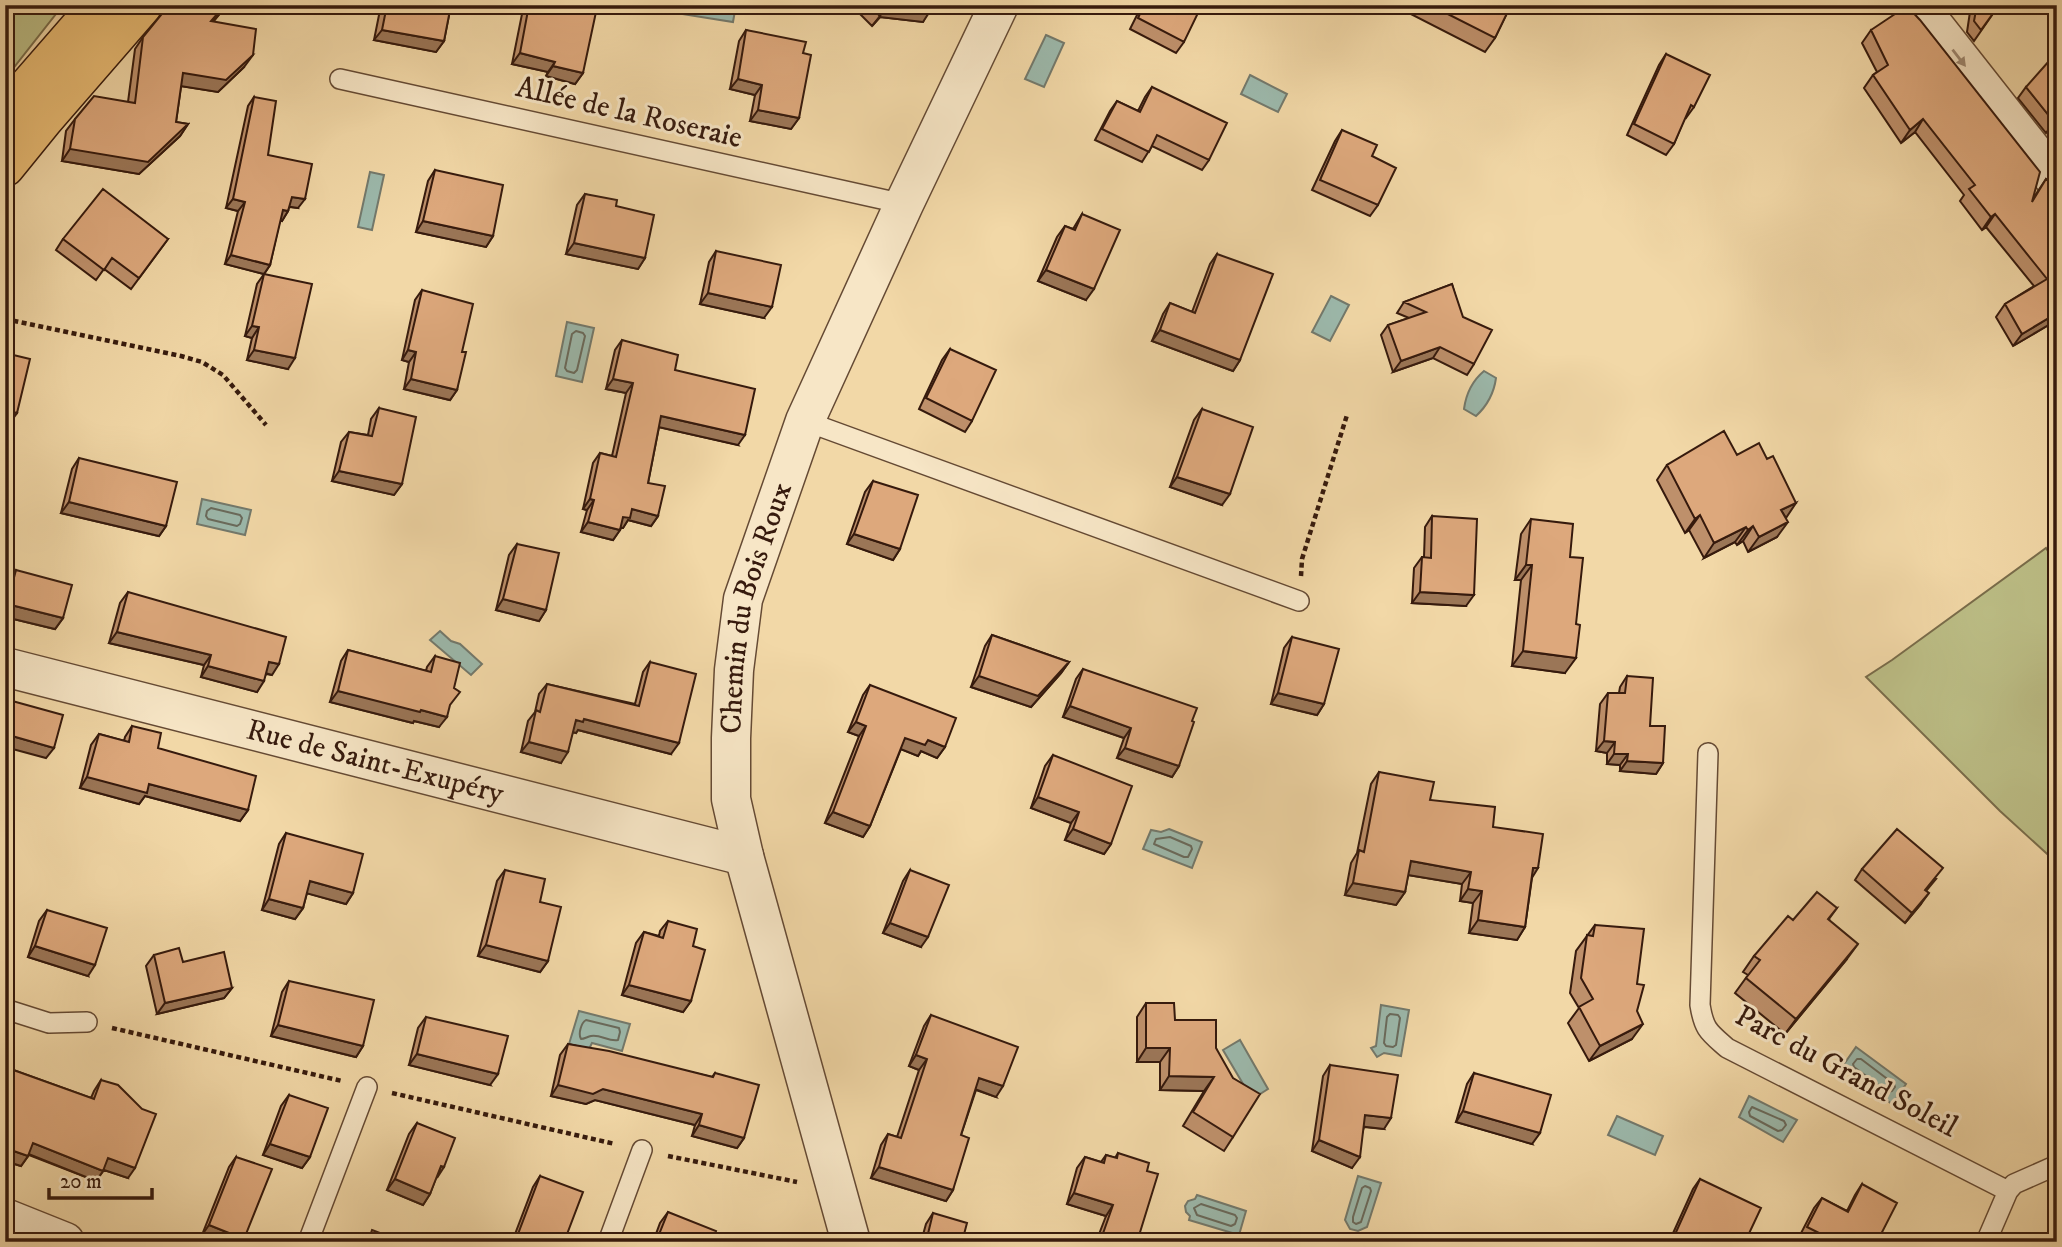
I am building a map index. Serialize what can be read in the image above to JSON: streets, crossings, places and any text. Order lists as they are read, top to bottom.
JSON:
{
  "streets": {
    "street": ["Chemin du Bois Roux", "Rue de Saint-Exupéry"],
    "lane": ["Allée de la Roseraie", "Parc du Grand Soleil"]
  },
  "crossings": [
    ["Allée de la Roseraie", "Chemin du Bois Roux"],
    ["Chemin du Bois Roux", "Rue de Saint-Exupéry"]
  ],
  "scale_bar": "20 m"
}
